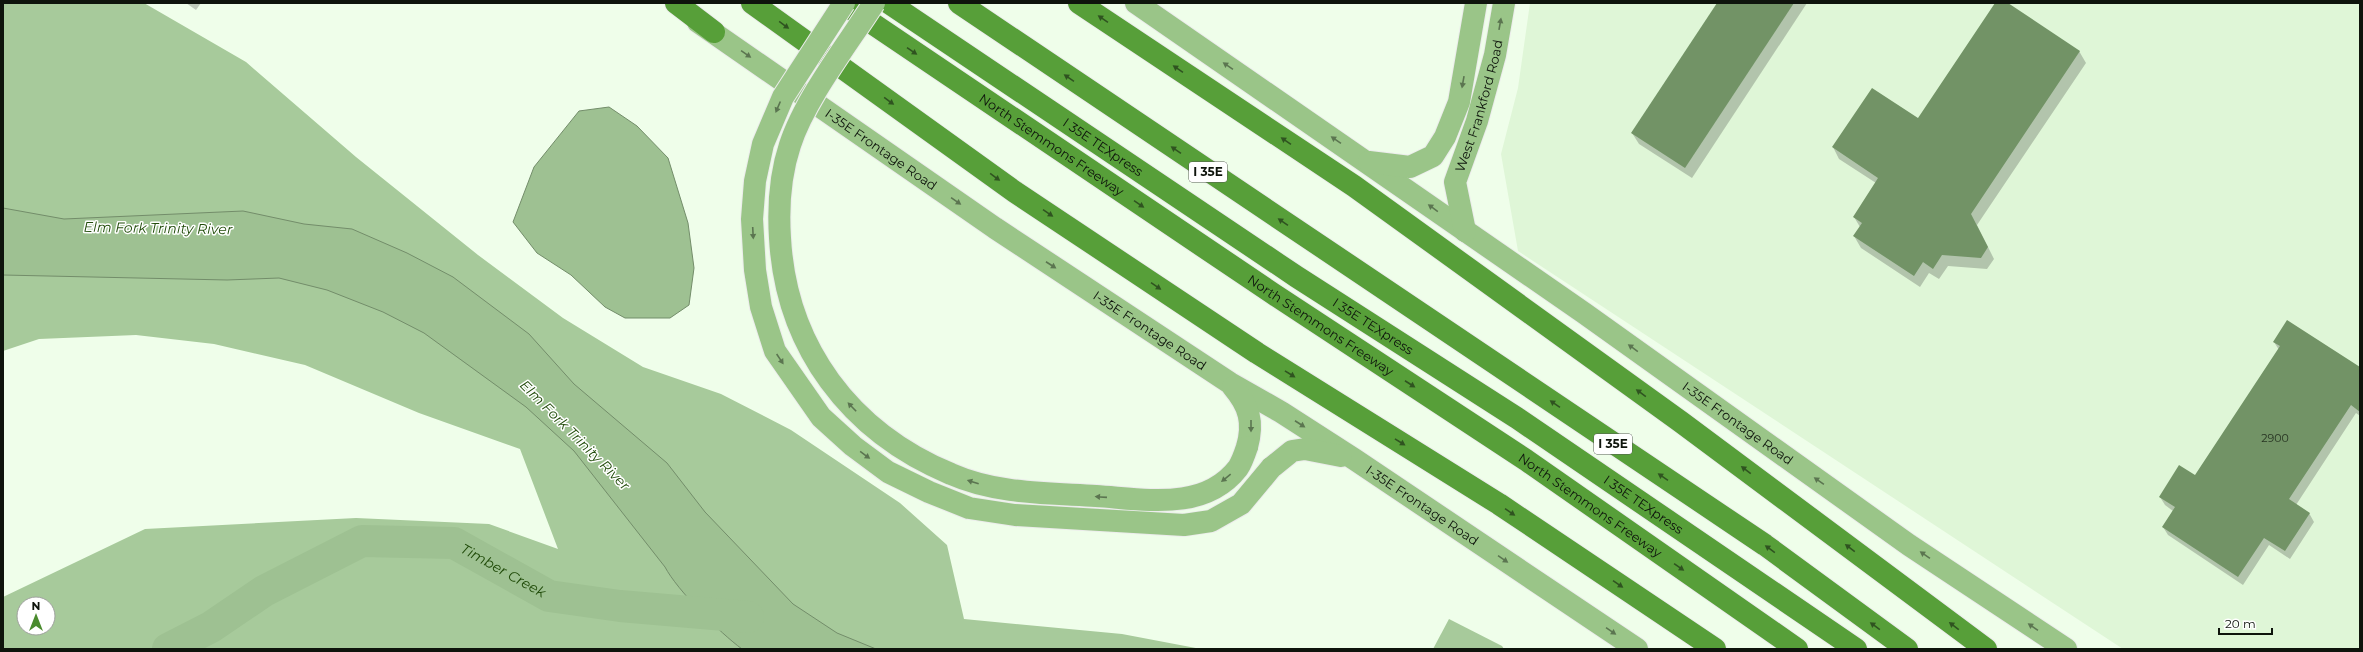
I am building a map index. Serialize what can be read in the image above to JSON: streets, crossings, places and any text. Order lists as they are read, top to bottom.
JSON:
{
  "streets": {
    "highway": ["North Stemmons Freeway", "I 35E TEXpress", "I 35E"],
    "main road": ["West Frankford Road", "I-35E Frontage Road"]
  },
  "crossings": [
    ["West Frankford Road", "I-35E Frontage Road"]
  ],
  "water": ["Elm Fork Trinity River", "Timber Creek"],
  "house_numbers": ["2900"],
  "scale_bar": "20 m",
  "north": "top"
}
